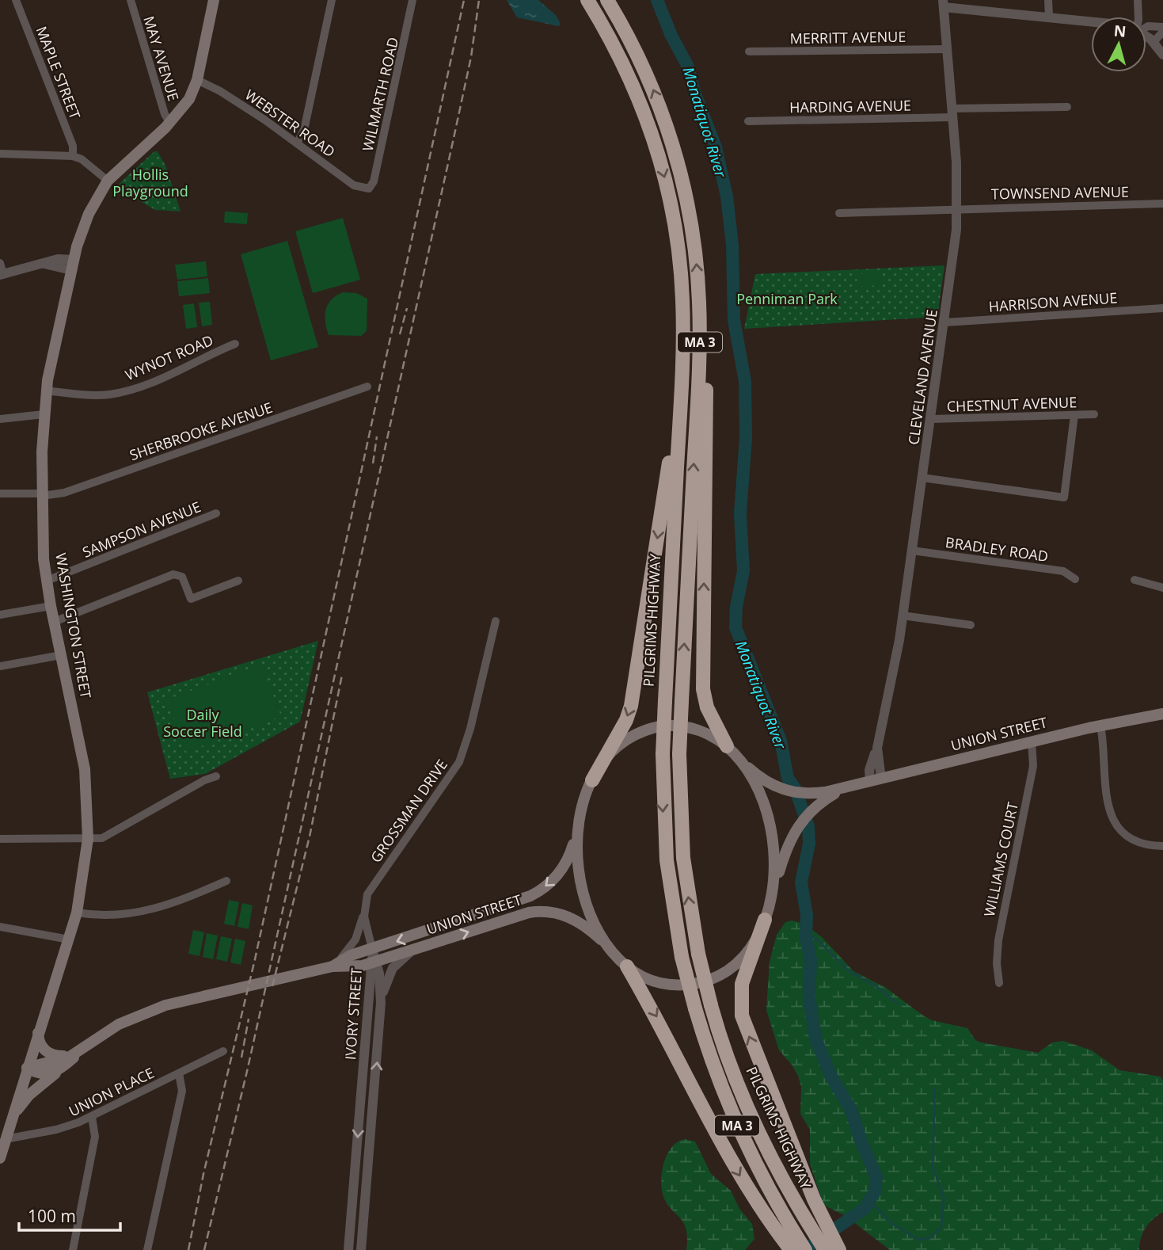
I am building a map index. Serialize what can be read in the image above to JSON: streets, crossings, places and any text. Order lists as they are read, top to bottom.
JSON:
{
  "streets": {
    "highway": ["MA 3", "PILGRIMS HIGHWAY"],
    "main road": ["WASHINGTON STREET", "UNION STREET"],
    "street": [
      "MERRITT AVENUE",
      "MAY AVENUE",
      "MAPLE STREET",
      "WILMARTH ROAD",
      "HARDING AVENUE",
      "WEBSTER ROAD",
      "TOWNSEND AVENUE",
      "HARRISON AVENUE",
      "WYNOT ROAD",
      "CLEVELAND AVENUE",
      "CHESTNUT AVENUE",
      "SHERBROOKE AVENUE",
      "SAMPSON AVENUE",
      "BRADLEY ROAD",
      "GROSSMAN DRIVE",
      "WILLIAMS COURT",
      "IVORY STREET",
      "UNION PLACE"
    ]
  },
  "crossings": [
    ["MERRITT AVENUE", "CLEVELAND AVENUE"],
    ["MAY AVENUE", "WASHINGTON STREET"],
    ["WILMARTH ROAD", "WEBSTER ROAD"],
    ["HARDING AVENUE", "CLEVELAND AVENUE"],
    ["WEBSTER ROAD", "WASHINGTON STREET"],
    ["TOWNSEND AVENUE", "CLEVELAND AVENUE"],
    ["HARRISON AVENUE", "CLEVELAND AVENUE"],
    ["MA 3", "PILGRIMS HIGHWAY"],
    ["WYNOT ROAD", "WASHINGTON STREET"],
    ["CLEVELAND AVENUE", "CHESTNUT AVENUE"],
    ["CLEVELAND AVENUE", "BRADLEY ROAD"],
    ["CLEVELAND AVENUE", "UNION STREET"],
    ["SHERBROOKE AVENUE", "WASHINGTON STREET"],
    ["SAMPSON AVENUE", "WASHINGTON STREET"],
    ["WASHINGTON STREET", "UNION STREET"],
    ["WASHINGTON STREET", "UNION PLACE"],
    ["UNION STREET", "GROSSMAN DRIVE"],
    ["UNION STREET", "WILLIAMS COURT"],
    ["UNION STREET", "IVORY STREET"],
    ["GROSSMAN DRIVE", "IVORY STREET"]
  ],
  "water": ["Monatiquot River"],
  "parks": ["Hollis Playground", "Penniman Park", "Daily Soccer Field"],
  "scale_bar": "100 m",
  "north": "top"
}
